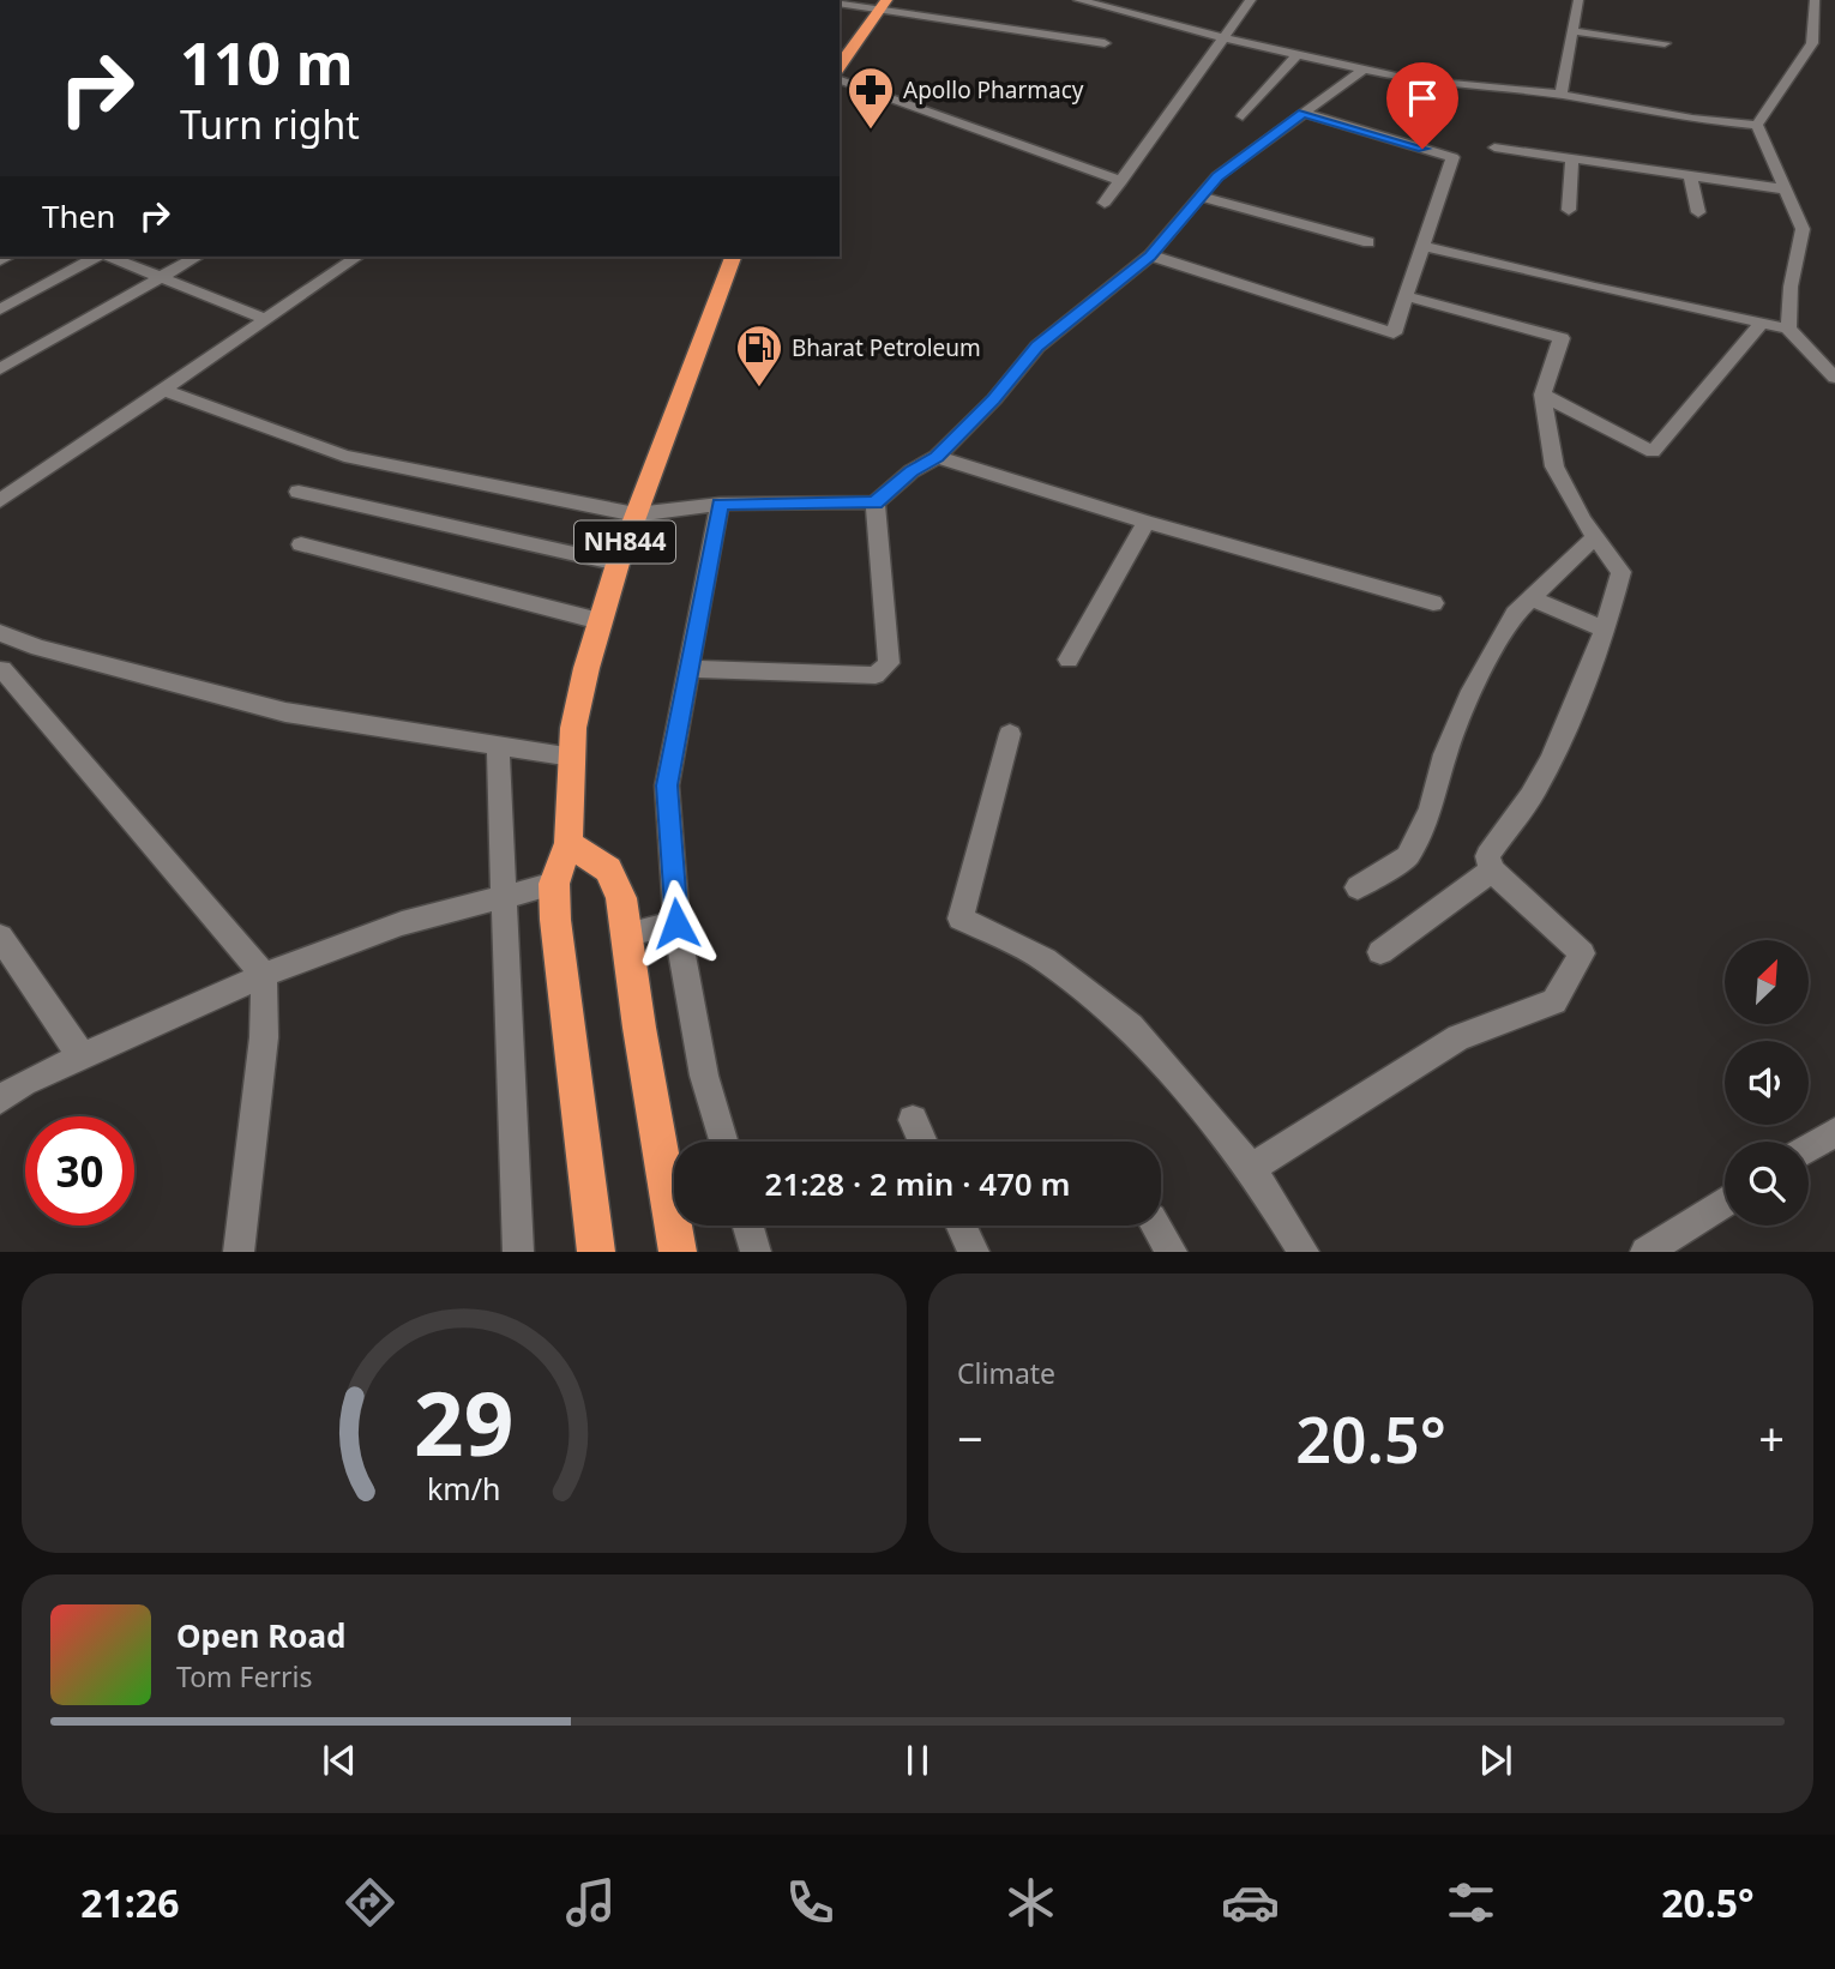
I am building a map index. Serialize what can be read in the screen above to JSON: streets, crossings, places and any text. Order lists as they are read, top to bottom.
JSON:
{
  "streets": {
    "highway": ["NH844"]
  },
  "places": {
    "pharmacy": ["Apollo Pharmacy"],
    "fuel station": ["Bharat Petroleum"]
  },
  "north": "top right",
  "page": {
    "turn": ["110 m", "Turn right"],
    "then": "Then",
    "limit": "30",
    "trip": "21:28 · 2 min · 470 m",
    "tile": "Climate",
    "heat": ["−", "20.5°", "+"],
    "song": ["Open Road", "Tom Ferris"],
    "tabs": ["21:26", "20.5°"],
    "gauge": ["29", "km/h"]
  }
}
